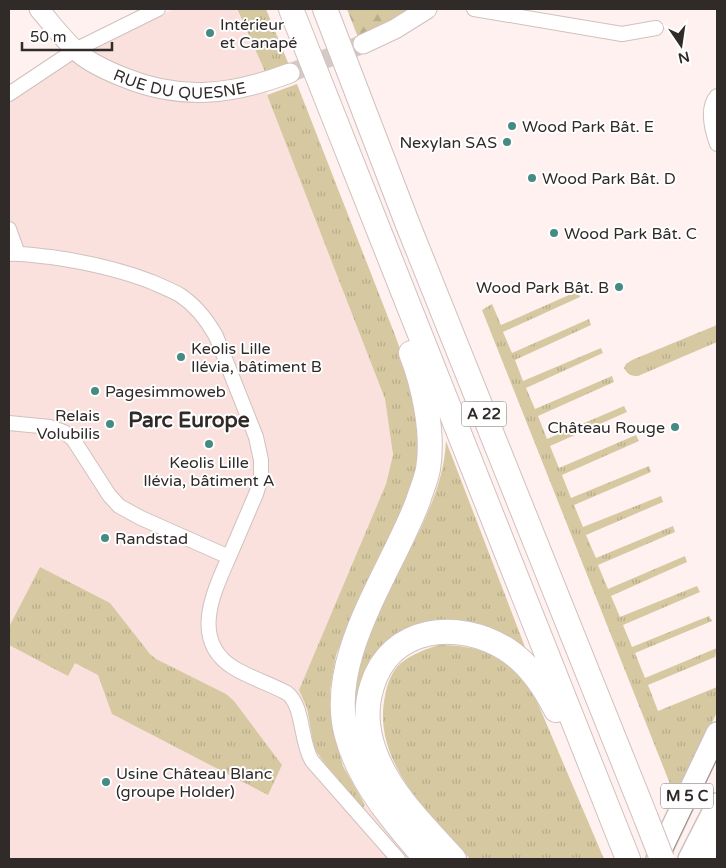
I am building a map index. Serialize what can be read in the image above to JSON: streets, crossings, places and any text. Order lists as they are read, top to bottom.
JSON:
{
  "streets": {
    "highway": ["A 22"],
    "main road": ["M 5 C"],
    "street": ["RUE DU QUESNE"]
  },
  "districts": ["Parc Europe"],
  "places": [
    "Intérieur et Canapé",
    "Wood Park Bât. E",
    "Nexylan SAS",
    "Wood Park Bât. D",
    "Wood Park Bât. C",
    "Wood Park Bât. B",
    "Keolis Lille Ilévia, bâtiment B",
    "Pagesimmoweb",
    "Relais Volubilis",
    "Château Rouge",
    "Keolis Lille Ilévia, bâtiment A",
    "Randstad",
    "Usine Château Blanc (groupe Holder)"
  ],
  "scale_bar": "50 m",
  "north": "bottom"
}
